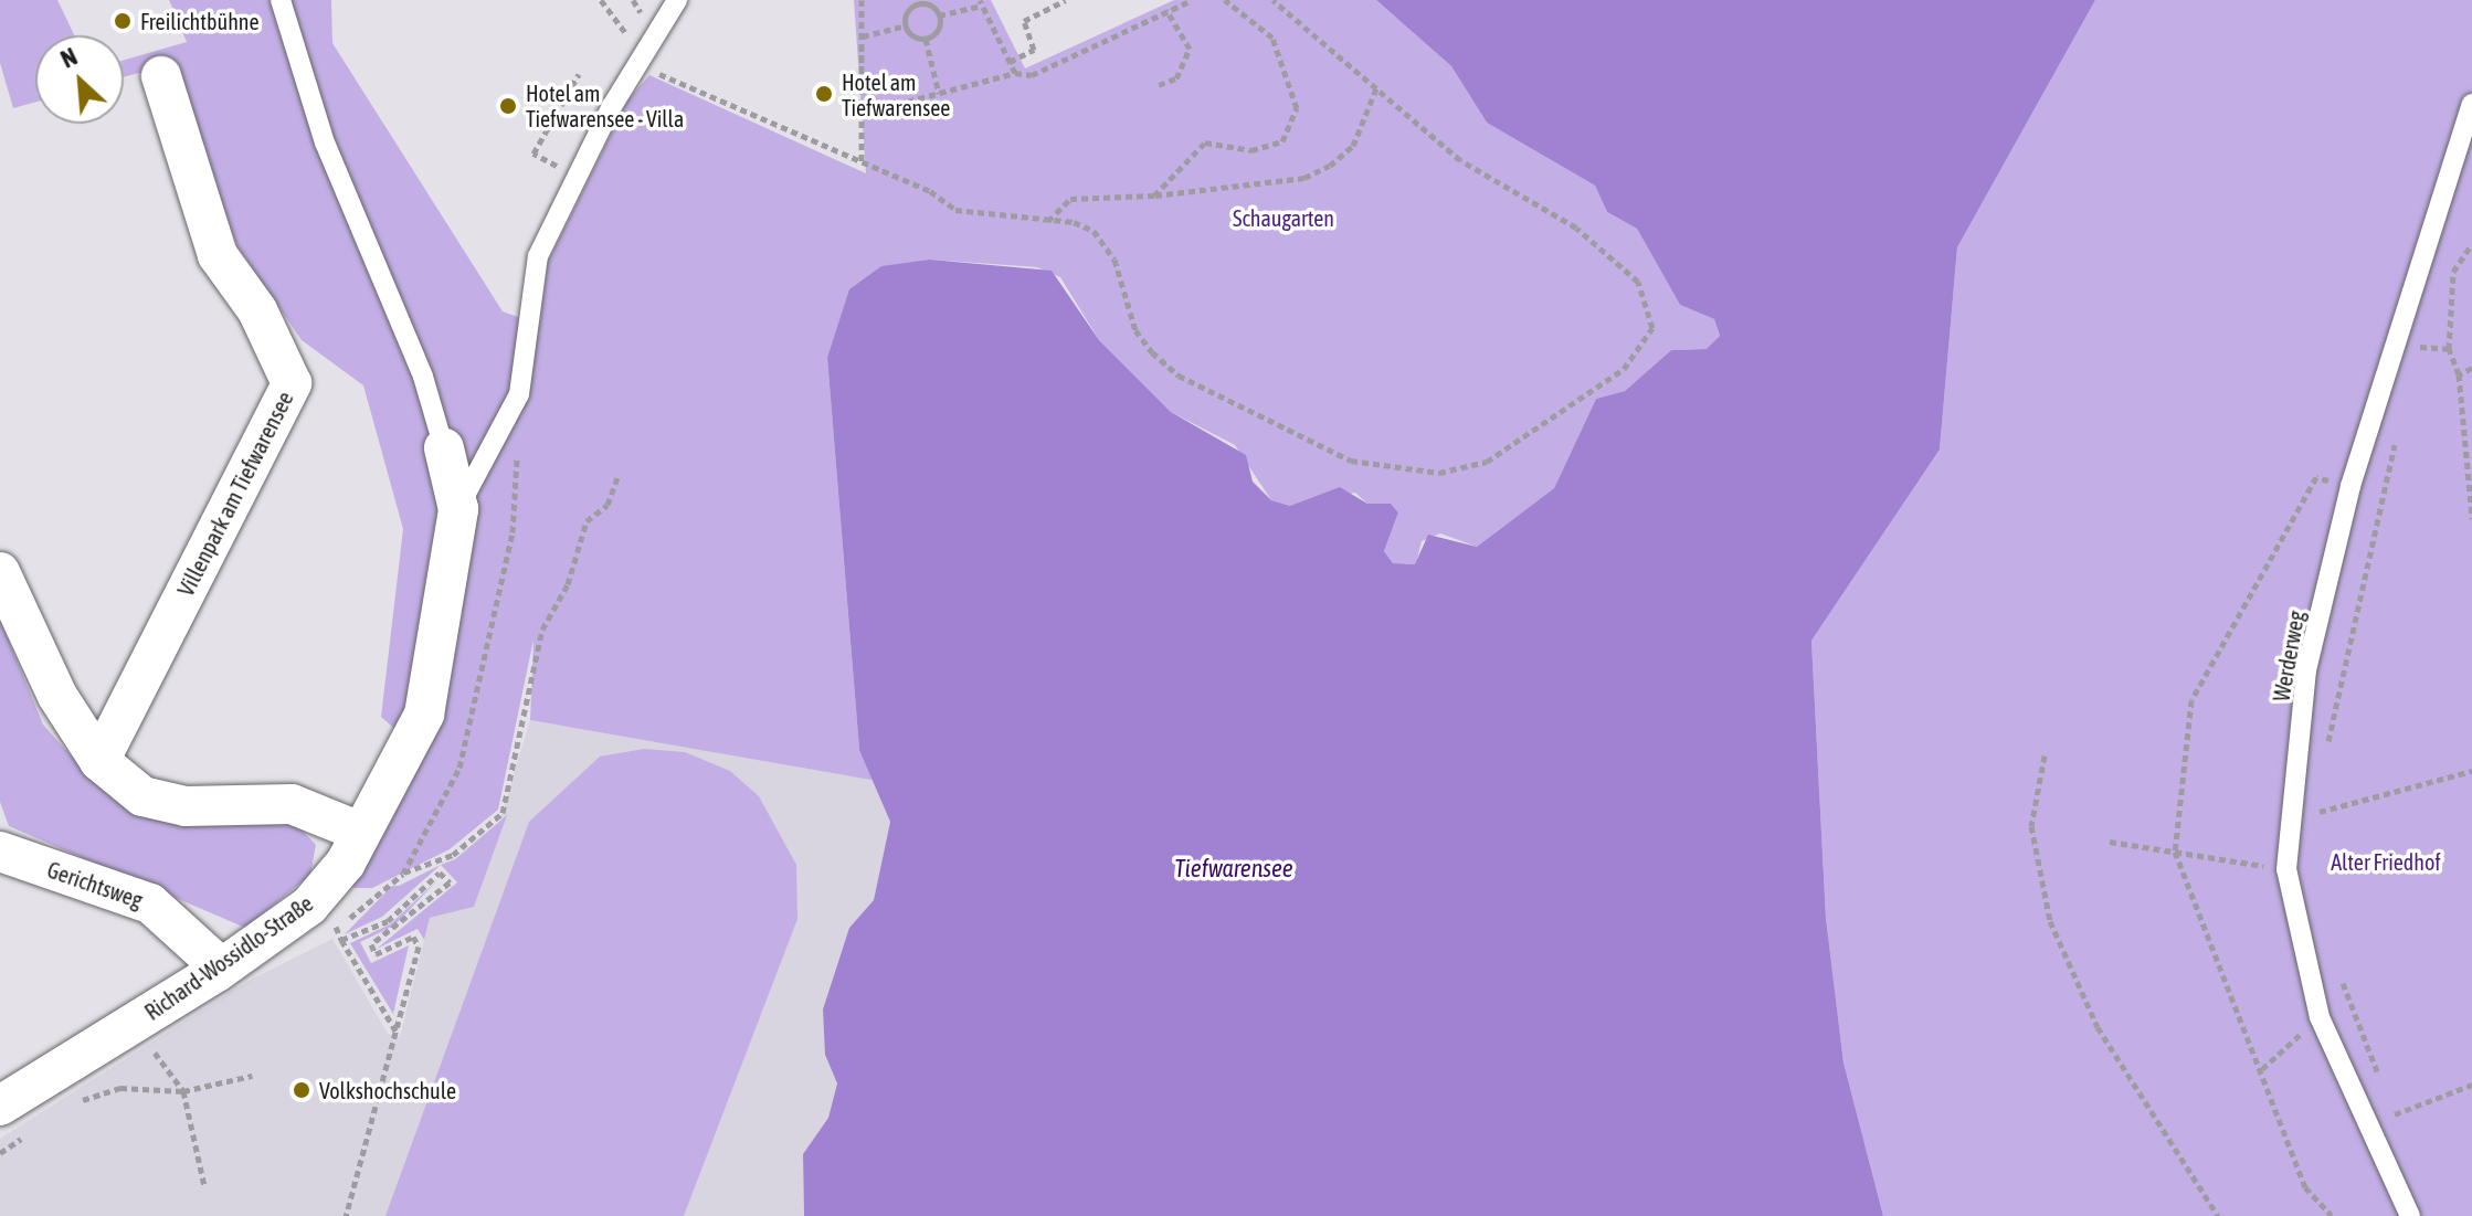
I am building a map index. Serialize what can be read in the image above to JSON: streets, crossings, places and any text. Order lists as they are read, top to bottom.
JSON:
{
  "streets": {
    "street": ["Villenpark am Tiefwarensee", "Gerichtsweg", "Richard-Wossidlo-Straße"],
    "lane": ["Werderweg"]
  },
  "crossings": [
    ["Gerichtsweg", "Richard-Wossidlo-Straße"]
  ],
  "water": ["Tiefwarensee"],
  "parks": ["Schaugarten", "Alter Friedhof"],
  "places": [
    "Freilichtbühne",
    "Hotel am Tiefwarensee",
    "Hotel am Tiefwarensee - Villa",
    "Volkshochschule"
  ],
  "north": "top left"
}
